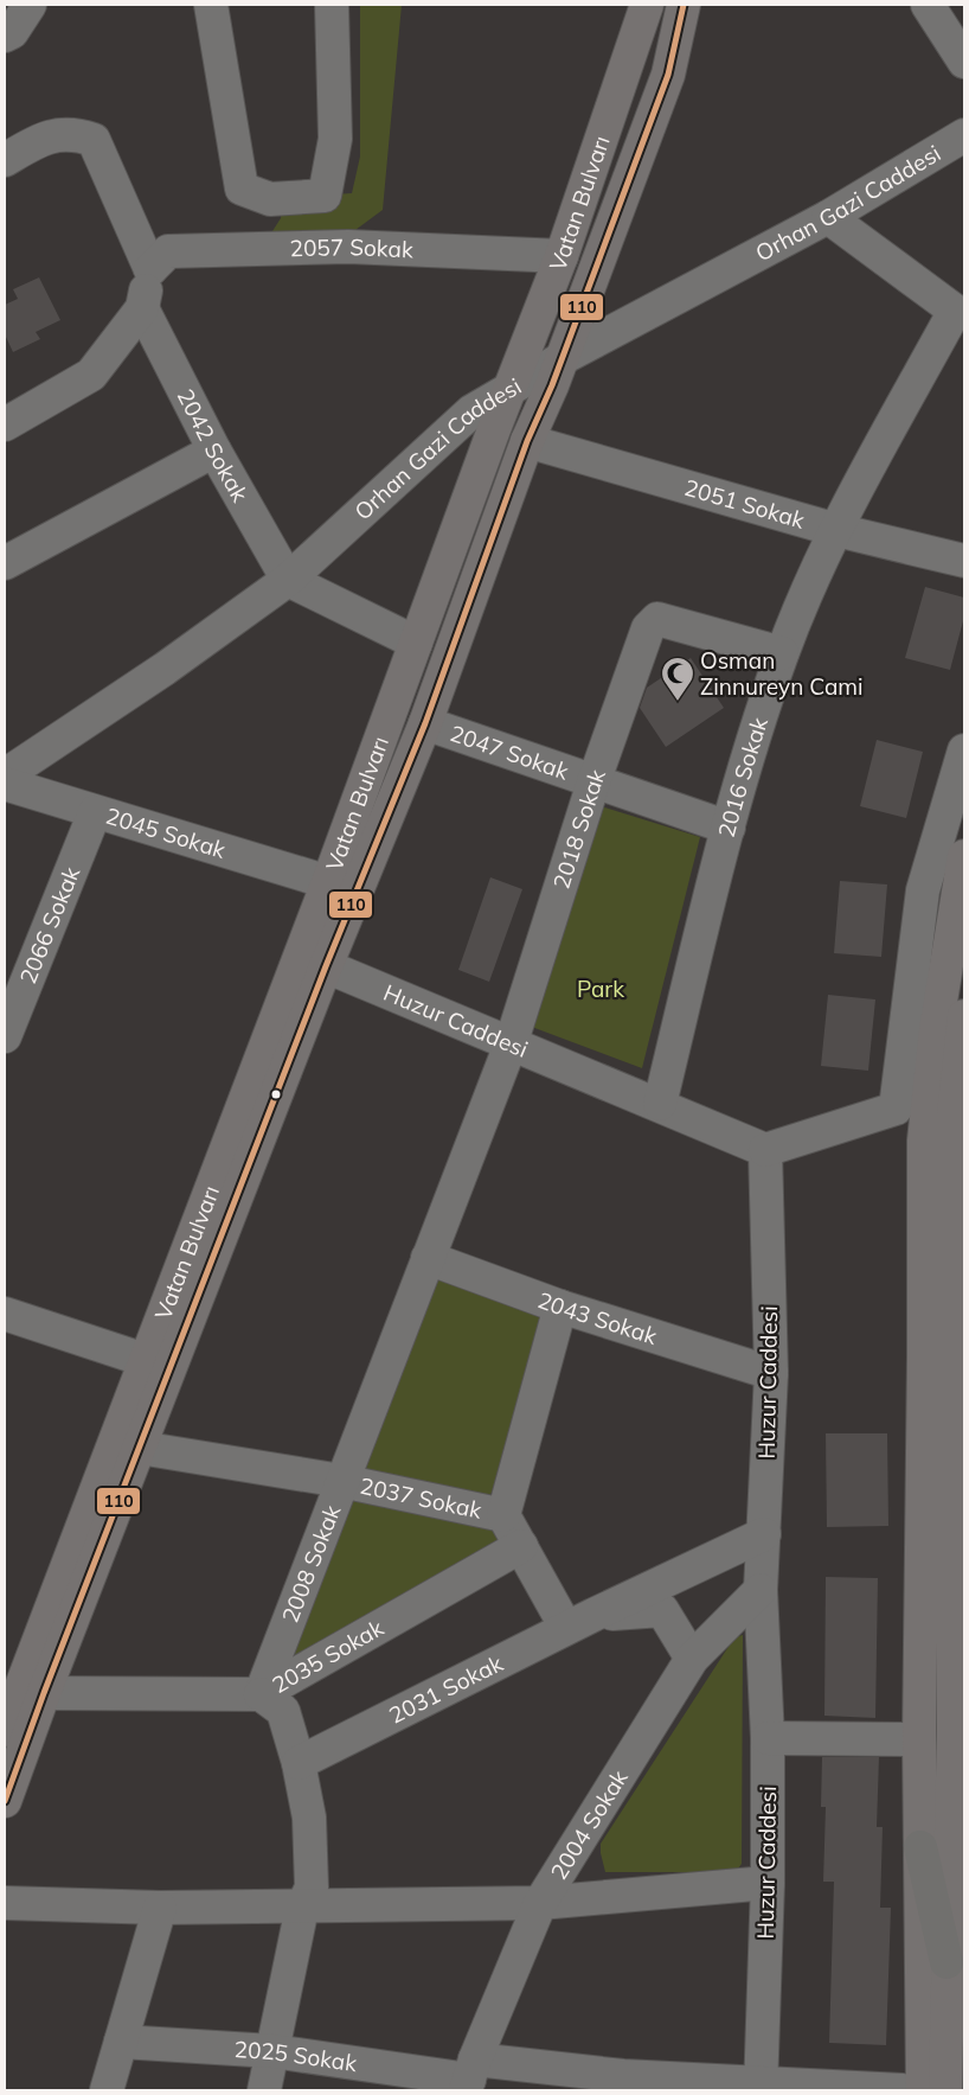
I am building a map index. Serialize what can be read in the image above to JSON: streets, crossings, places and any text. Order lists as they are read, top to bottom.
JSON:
{
  "streets": {
    "main road": ["Vatan Bulvarı"],
    "street": [
      "Orhan Gazi Caddesi",
      "2057 Sokak",
      "2042 Sokak",
      "2051 Sokak",
      "2047 Sokak",
      "2016 Sokak",
      "2018 Sokak",
      "2045 Sokak",
      "2066 Sokak",
      "Huzur Caddesi",
      "2043 Sokak",
      "2037 Sokak",
      "2008 Sokak",
      "2035 Sokak",
      "2031 Sokak",
      "2004 Sokak",
      "2025 Sokak"
    ]
  },
  "crossings": [
    ["Vatan Bulvarı", "Orhan Gazi Caddesi"],
    ["Vatan Bulvarı", "2057 Sokak"],
    ["Vatan Bulvarı", "2051 Sokak"],
    ["Vatan Bulvarı", "2047 Sokak"],
    ["Vatan Bulvarı", "2045 Sokak"],
    ["Vatan Bulvarı", "Huzur Caddesi"],
    ["Vatan Bulvarı", "2037 Sokak"],
    ["Vatan Bulvarı", "2035 Sokak"],
    ["Orhan Gazi Caddesi", "2042 Sokak"],
    ["Orhan Gazi Caddesi", "2016 Sokak"],
    ["2051 Sokak", "2016 Sokak"],
    ["2047 Sokak", "2016 Sokak"],
    ["2047 Sokak", "2018 Sokak"],
    ["2016 Sokak", "2018 Sokak"],
    ["2016 Sokak", "Huzur Caddesi"],
    ["2018 Sokak", "Huzur Caddesi"],
    ["2018 Sokak", "2008 Sokak"],
    ["2045 Sokak", "2066 Sokak"],
    ["Huzur Caddesi", "2043 Sokak"],
    ["Huzur Caddesi", "2008 Sokak"],
    ["Huzur Caddesi", "2031 Sokak"],
    ["Huzur Caddesi", "2004 Sokak"],
    ["Huzur Caddesi", "2025 Sokak"],
    ["2043 Sokak", "2008 Sokak"],
    ["2037 Sokak", "2008 Sokak"],
    ["2037 Sokak", "2035 Sokak"],
    ["2037 Sokak", "2031 Sokak"],
    ["2008 Sokak", "2035 Sokak"],
    ["2004 Sokak", "2025 Sokak"]
  ],
  "parks": ["Park"],
  "places": {
    "mosque": ["Osman Zinnureyn Cami"]
  },
  "lines": ["transit line 110"]
}
